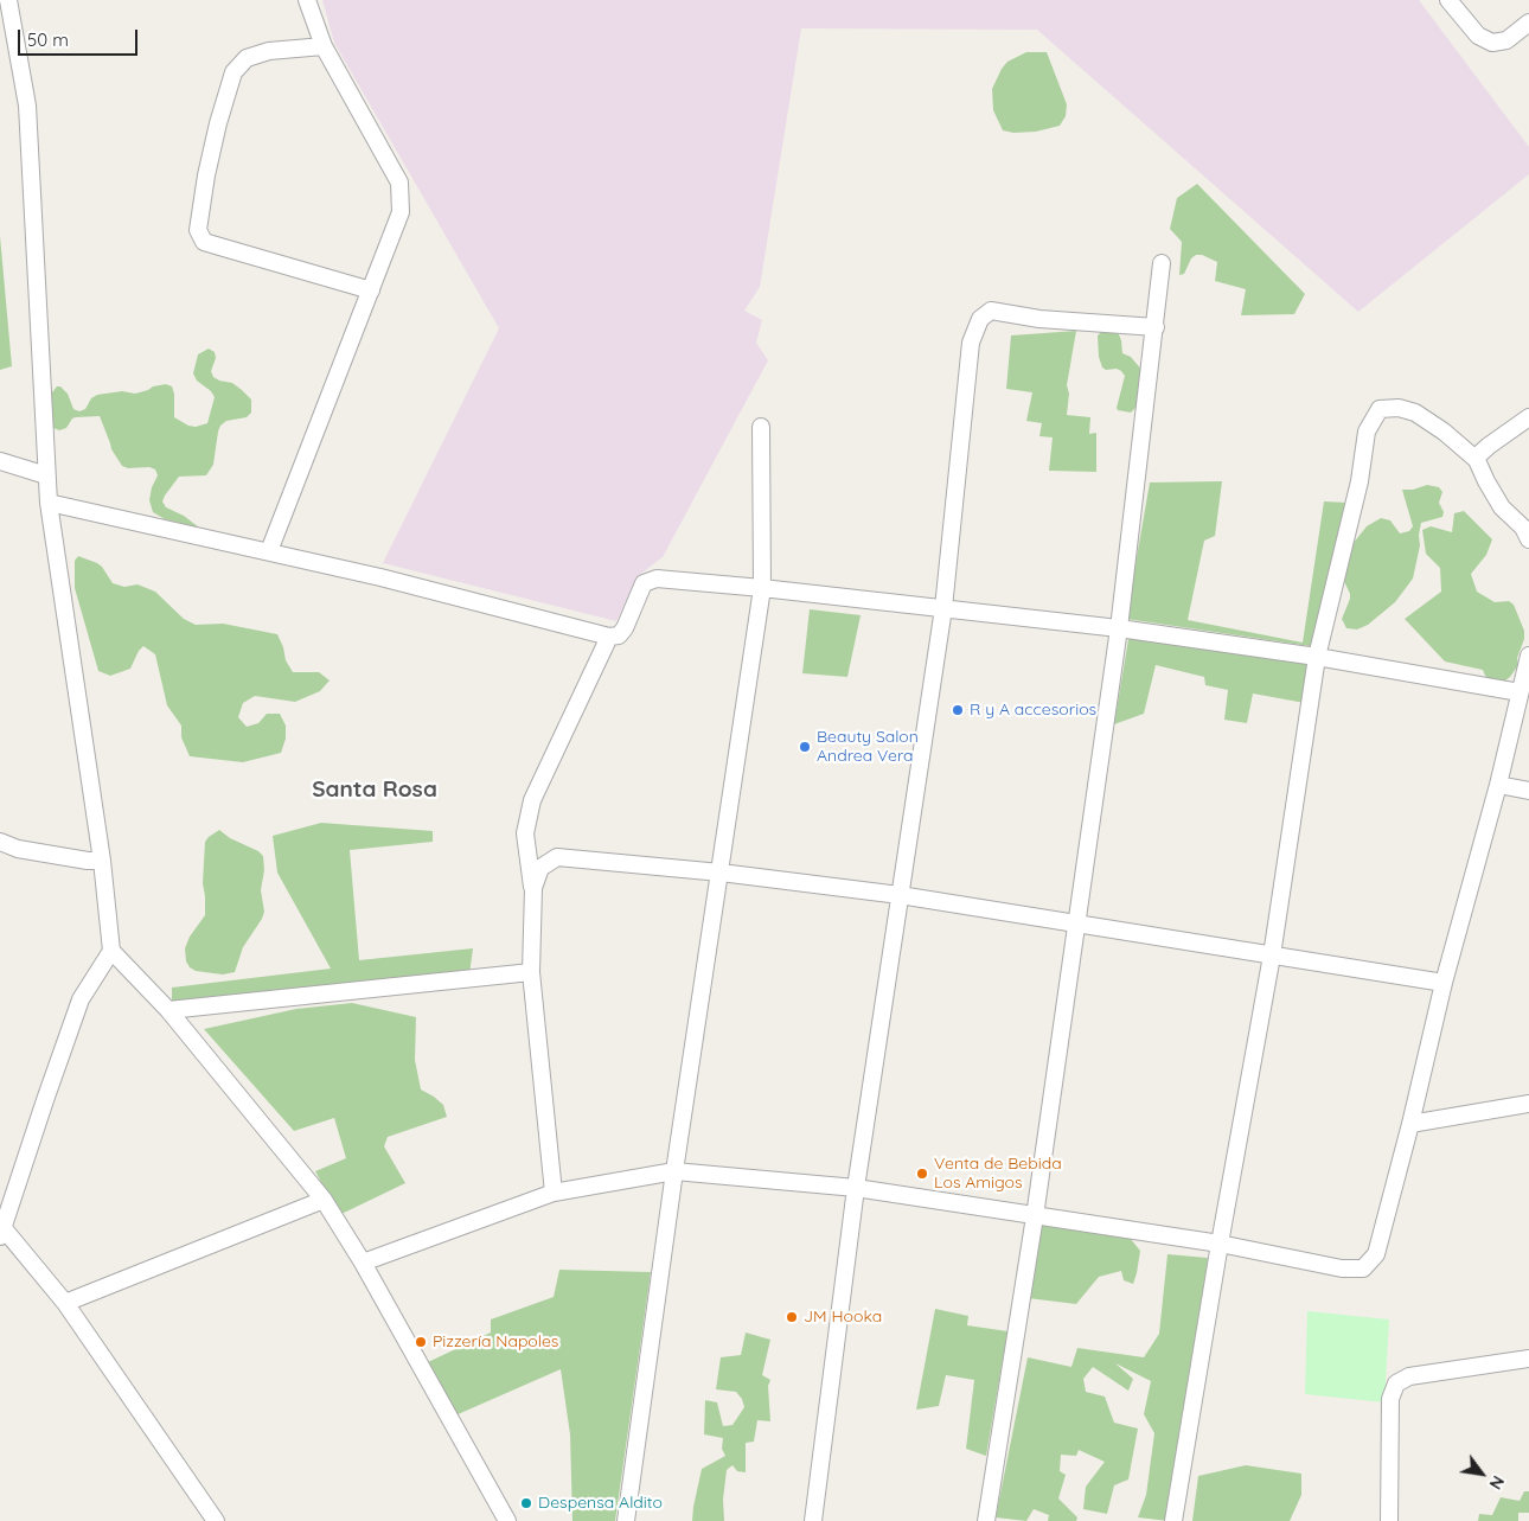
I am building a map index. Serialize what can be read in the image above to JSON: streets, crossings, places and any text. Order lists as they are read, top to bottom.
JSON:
{
  "districts": ["Santa Rosa"],
  "places": [
    "R y A accesorios",
    "Beauty Salon Andrea Vera",
    "Venta de Bebida Los Amigos",
    "JM Hooka",
    "Pizzería Napoles",
    "Despensa Aldito"
  ],
  "scale_bar": "50 m",
  "north": "bottom right"
}
